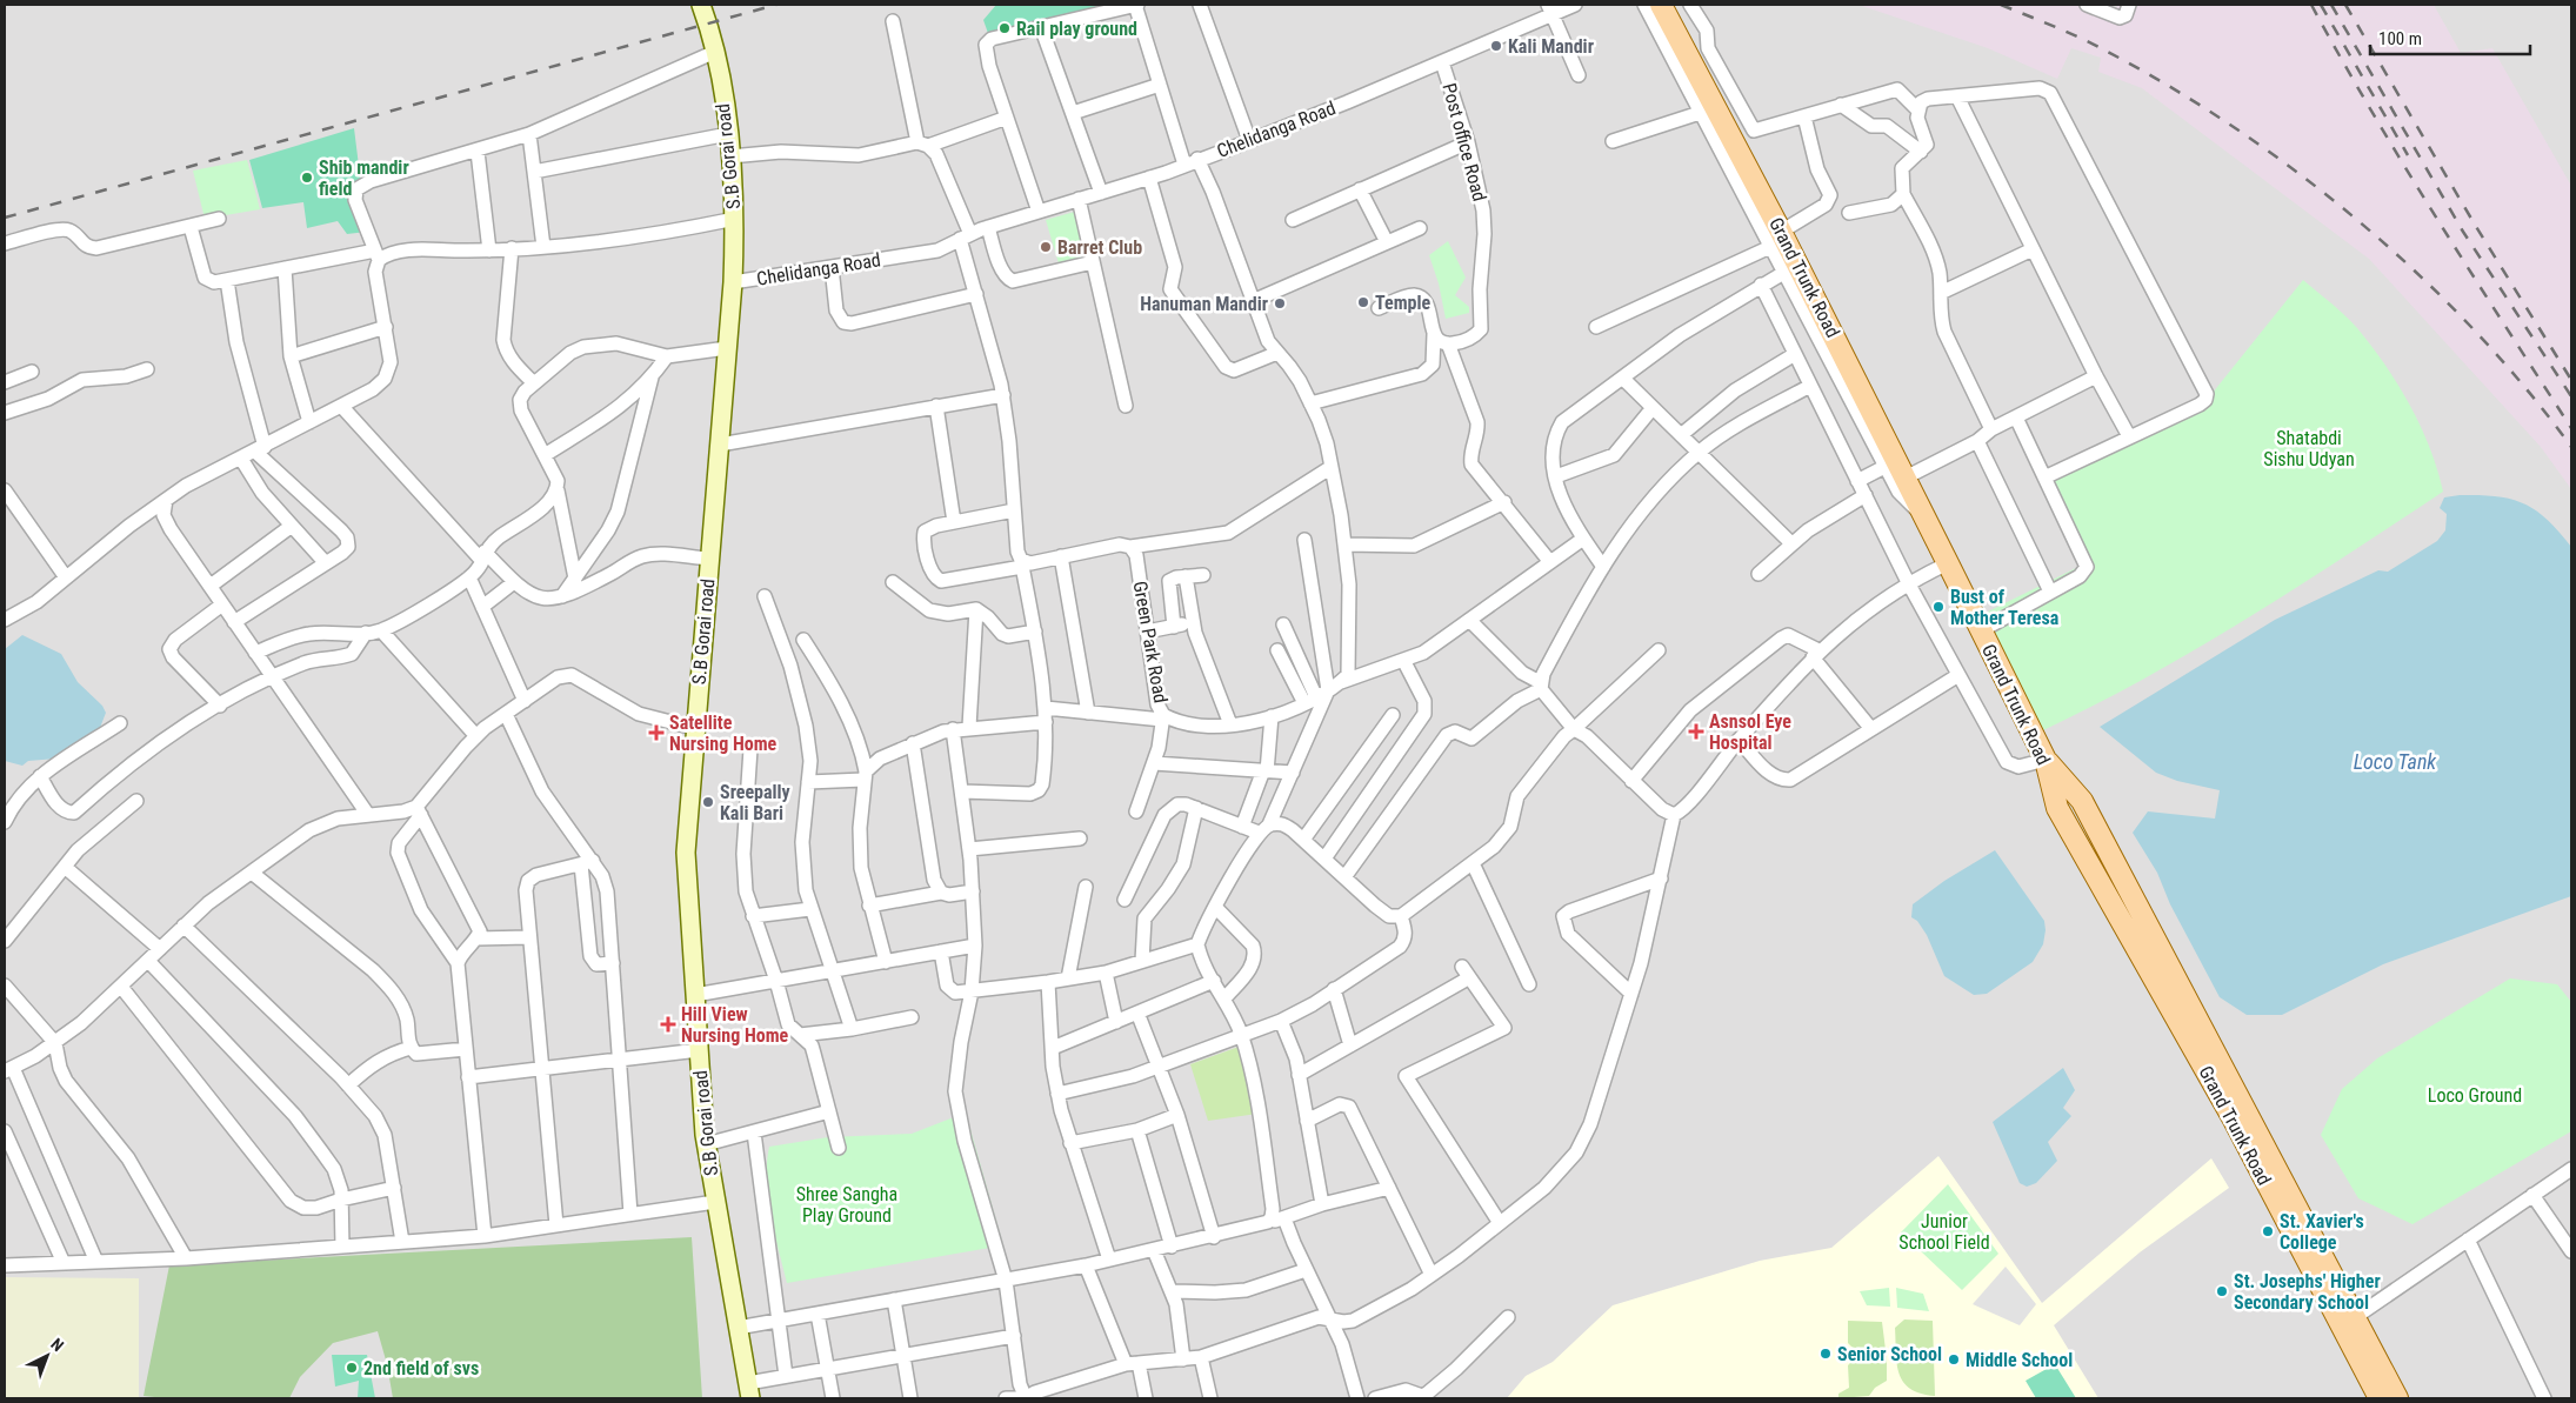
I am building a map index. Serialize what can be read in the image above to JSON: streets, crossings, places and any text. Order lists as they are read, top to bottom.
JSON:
{
  "streets": {
    "main road": ["Grand Trunk Road"],
    "street": [
      "Chelidanga Road",
      "Post office Road",
      "S.B Gorai road",
      "Green Park Road"
    ]
  },
  "crossings": [
    ["Chelidanga Road", "Post office Road"],
    ["Chelidanga Road", "S.B Gorai road"]
  ],
  "water": ["Loco Tank"],
  "parks": [
    "Shatabdi Sishu Udyan",
    "Loco Ground",
    "Shree Sangha Play Ground",
    "Junior School Field"
  ],
  "places": {
    "other": [
      "Rail play ground",
      "Kali Mandir",
      "Shib mandir field",
      "Barret Club",
      "Temple",
      "Hanuman Mandir",
      "Bust of Mother Teresa",
      "Sreepally Kali Bari",
      "St. Xavier's College",
      "St. Josephs' Higher Secondary School",
      "Senior School",
      "Middle School",
      "2nd field of svs"
    ],
    "health": ["Asnsol Eye Hospital", "Satellite Nursing Home", "Hill View Nursing Home"]
  },
  "scale_bar": "100 m",
  "north": "top right"
}
